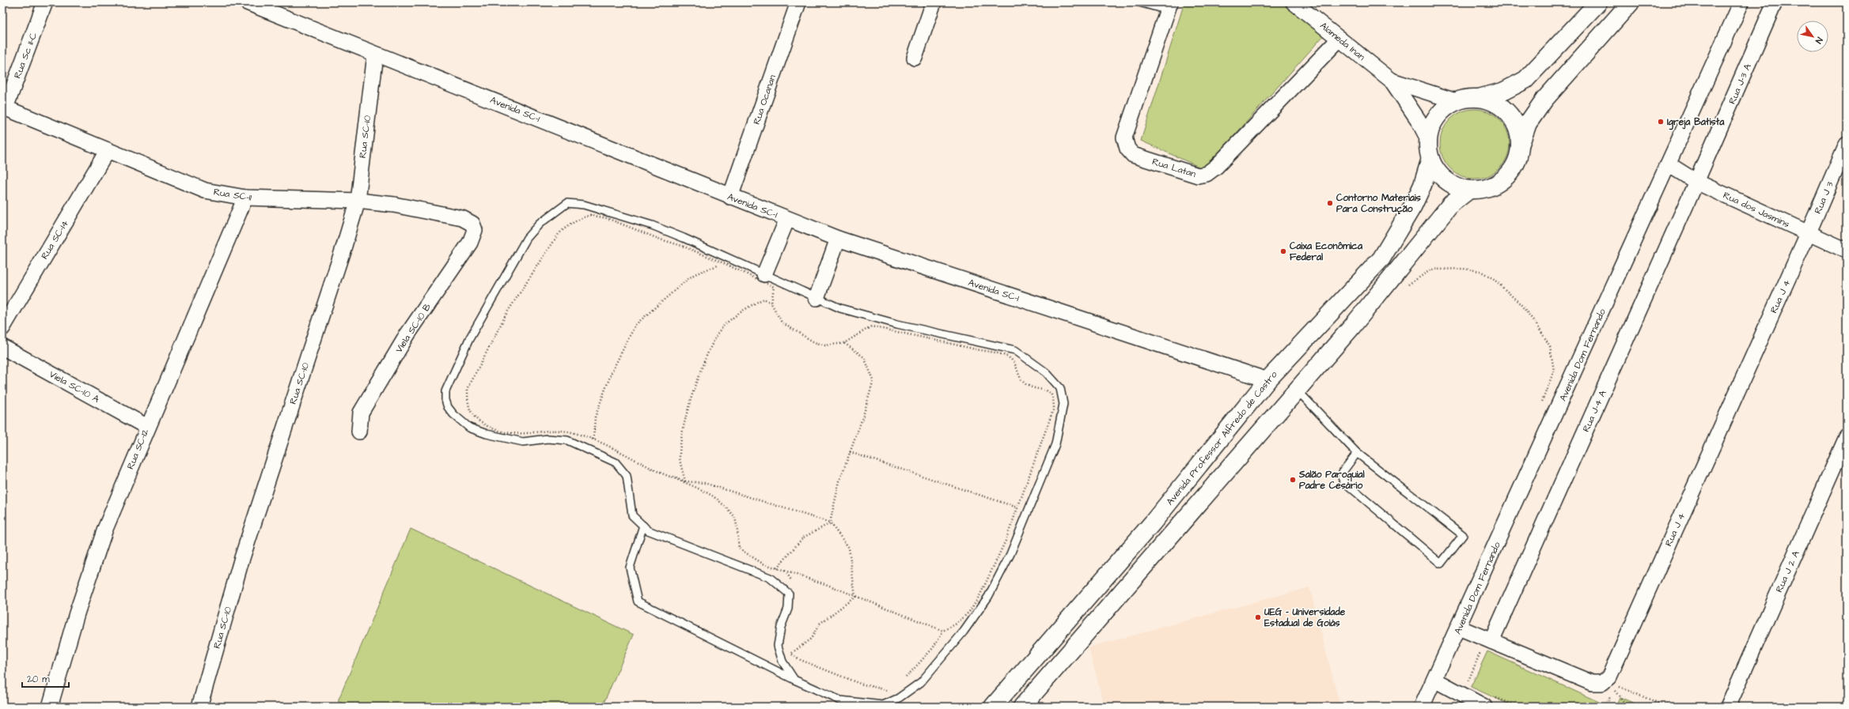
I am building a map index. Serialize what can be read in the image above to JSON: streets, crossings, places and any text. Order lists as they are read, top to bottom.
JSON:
{
  "streets": {
    "main road": ["Avenida Professor Alfredo de Castro"],
    "street": [
      "Alameda Inan",
      "Rua Sc 11-C",
      "Rua J-3 A",
      "Rua Ocanan",
      "Avenida SC-1",
      "Rua SC-10",
      "Rua Latan",
      "Rua SC-11",
      "Rua J 3",
      "Rua dos Jasmins",
      "Rua SC-14",
      "Rua J 4",
      "Viela SC-10 B",
      "Avenida Dom Fernando",
      "Viela SC-10 A",
      "Rua J-4 A",
      "Rua SC-12",
      "Rua J 2 A"
    ]
  },
  "crossings": [
    ["Alameda Inan", "Rua Latan"],
    ["Alameda Inan", "Avenida Professor Alfredo de Castro"],
    ["Rua Sc 11-C", "Rua SC-11"],
    ["Rua J-3 A", "Rua dos Jasmins"],
    ["Rua J-3 A", "Rua J-4 A"],
    ["Rua Ocanan", "Avenida SC-1"],
    ["Avenida SC-1", "Rua SC-10"],
    ["Avenida SC-1", "Avenida Professor Alfredo de Castro"],
    ["Rua SC-10", "Rua SC-11"],
    ["Rua SC-11", "Rua SC-14"],
    ["Rua SC-11", "Viela SC-10 B"],
    ["Rua SC-11", "Rua SC-12"],
    ["Rua J 3", "Rua dos Jasmins"],
    ["Rua J 3", "Rua J 4"],
    ["Rua dos Jasmins", "Rua J 4"],
    ["Rua dos Jasmins", "Avenida Dom Fernando"],
    ["Rua dos Jasmins", "Rua J-4 A"],
    ["Rua J 4", "Avenida Dom Fernando"],
    ["Rua J 4", "Rua J-4 A"],
    ["Viela SC-10 A", "Rua SC-12"]
  ],
  "places": [
    "Igreja Batista",
    "Contorno Materiais Para Construção",
    "Caixa Econômica Federal",
    "Salão Paroquial Padre Cesário",
    "UEG - Universidade Estadual de Goiás"
  ],
  "scale_bar": "20 m",
  "north": "bottom right"
}
